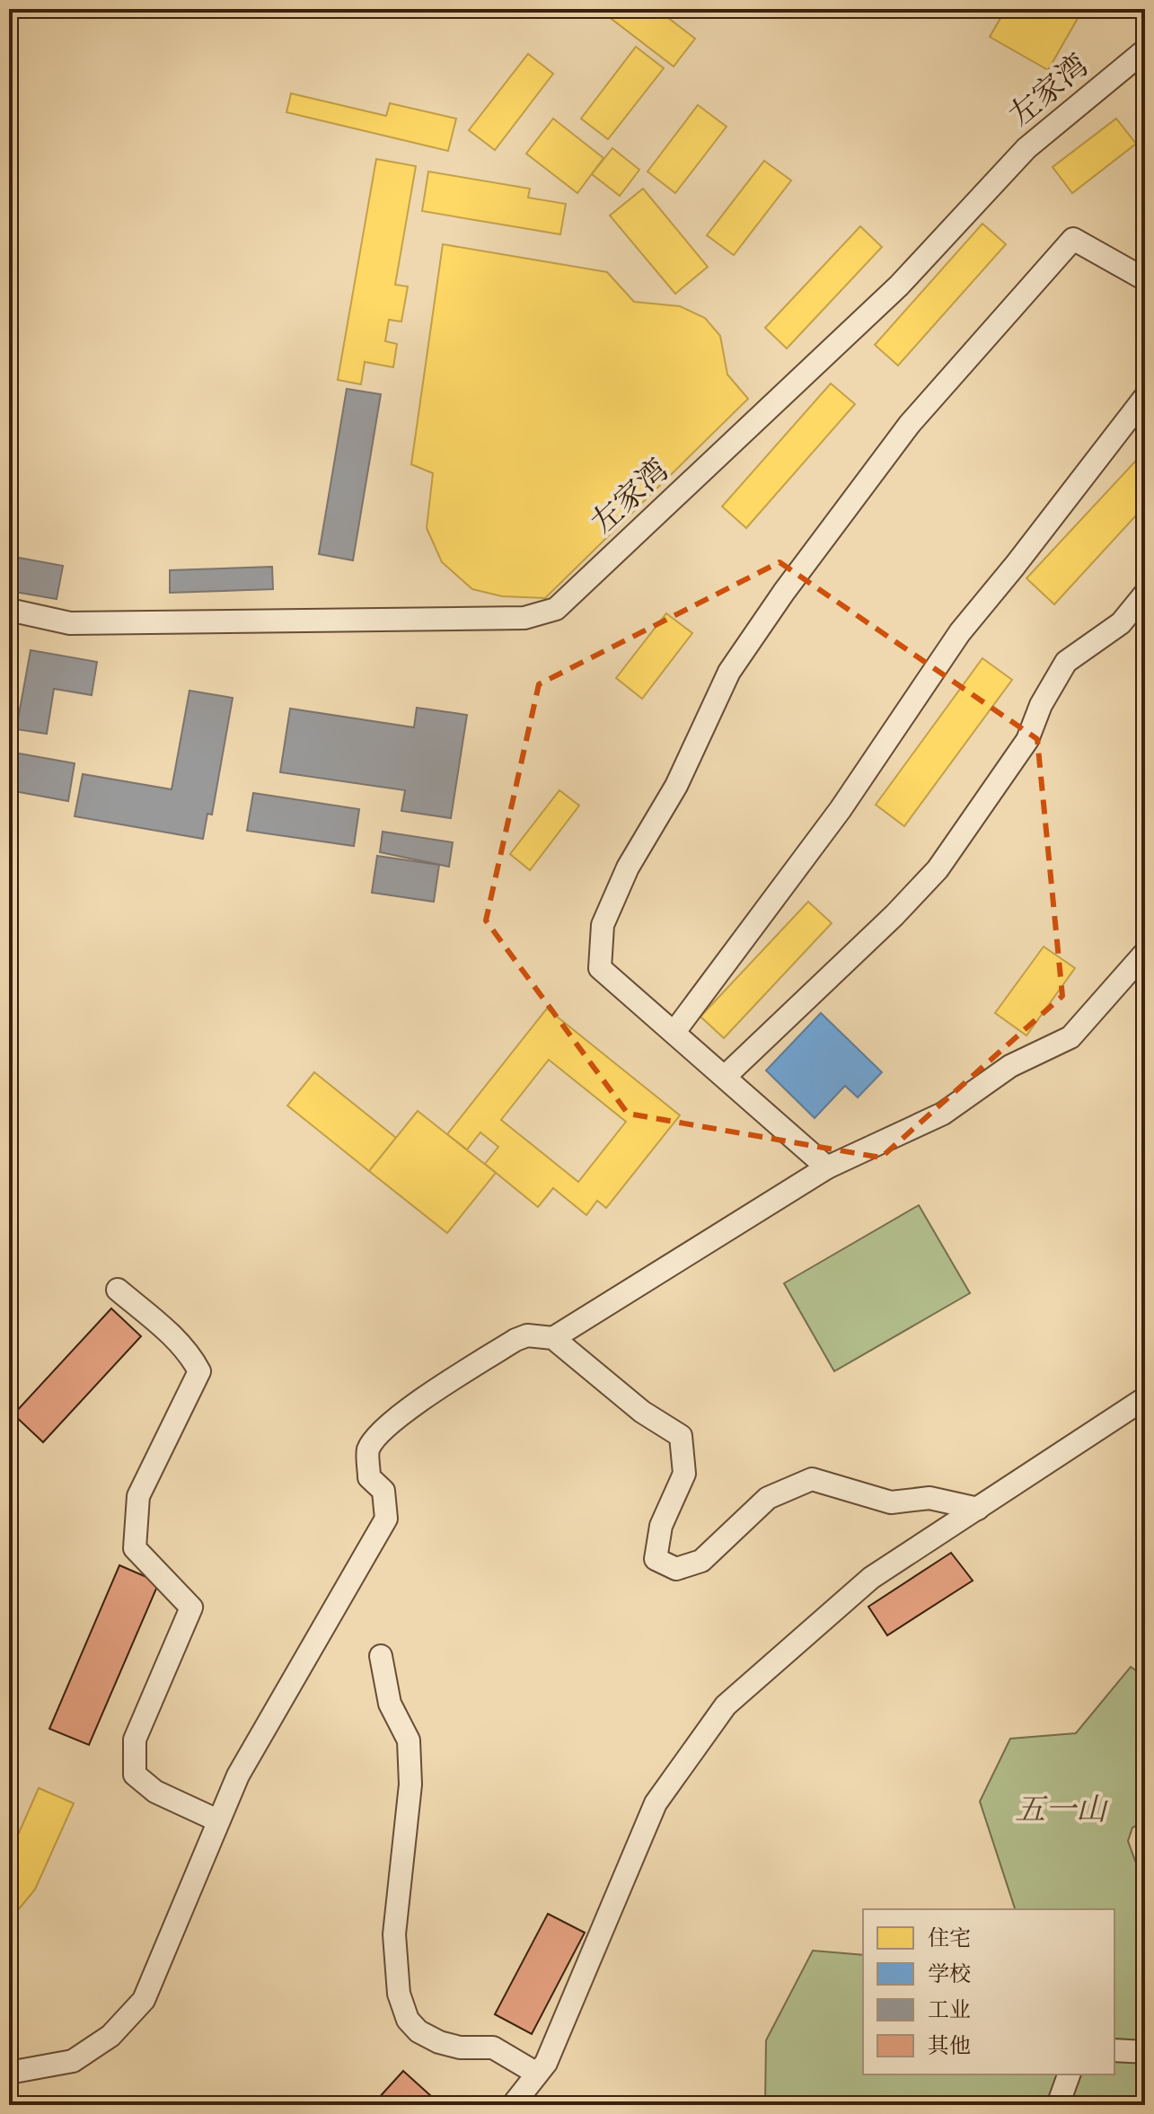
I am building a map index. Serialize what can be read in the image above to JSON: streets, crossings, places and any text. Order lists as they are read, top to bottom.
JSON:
{
  "streets": {
    "street": ["左家湾"]
  },
  "parks": ["五一山"],
  "legend": [
    "住宅",
    "学校",
    "工业",
    "其他"
  ]
}
